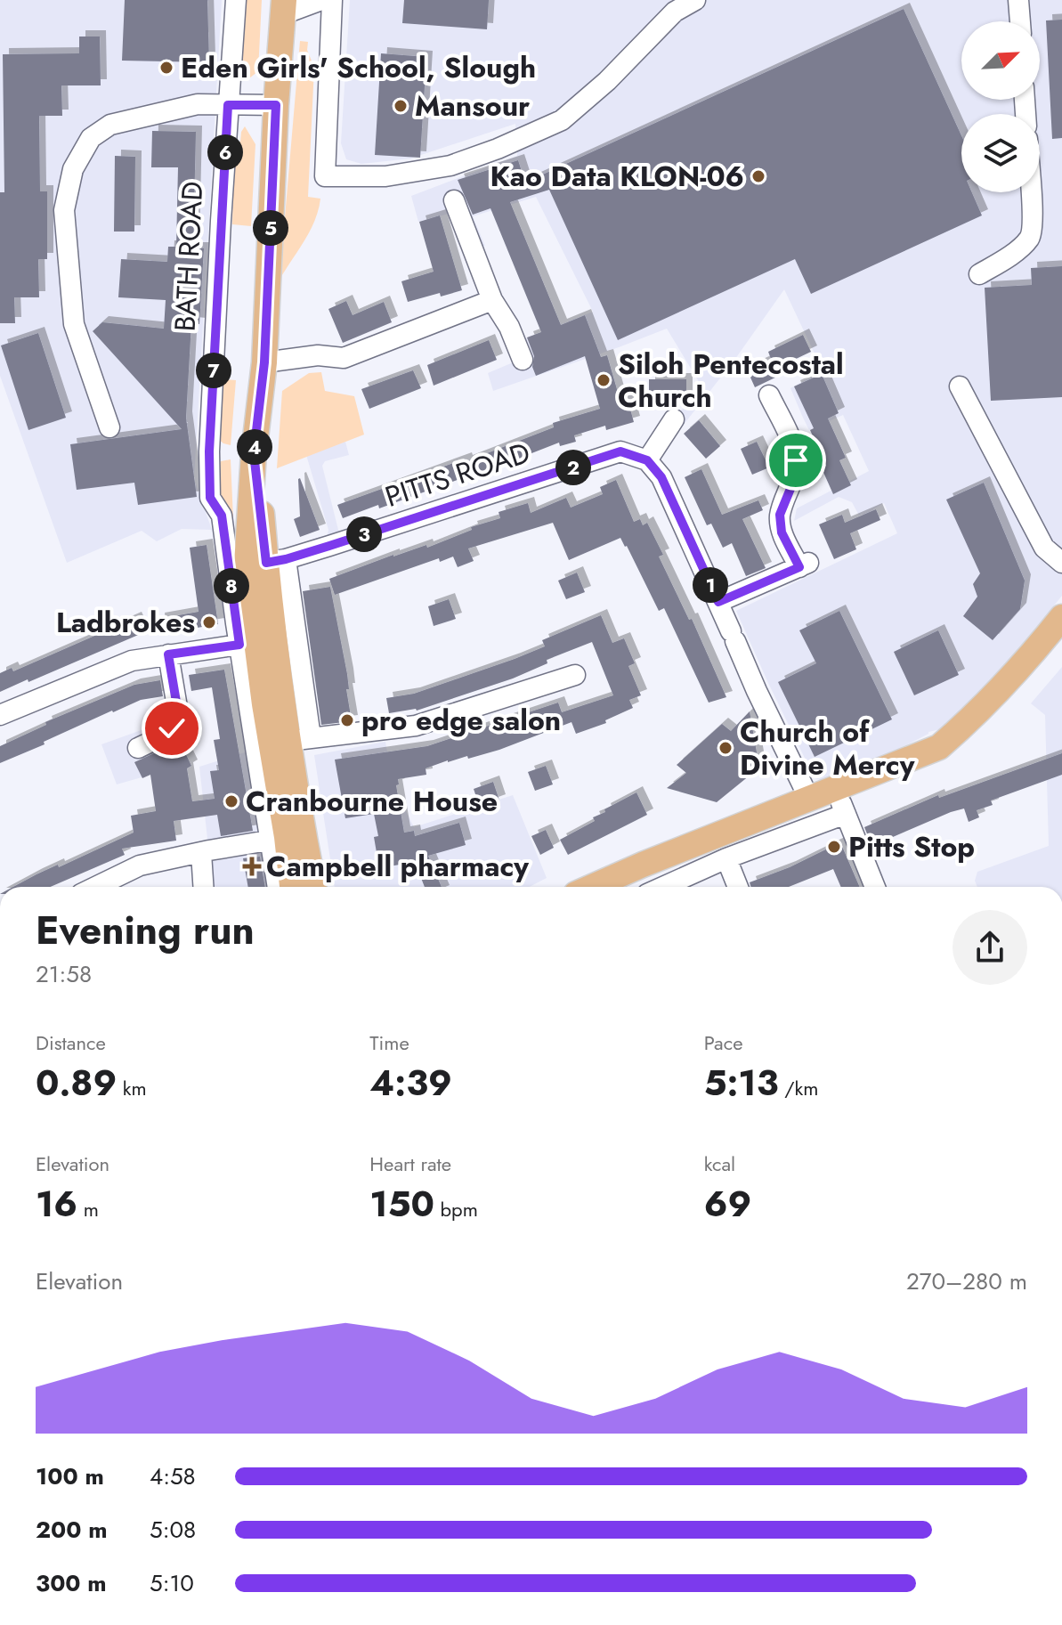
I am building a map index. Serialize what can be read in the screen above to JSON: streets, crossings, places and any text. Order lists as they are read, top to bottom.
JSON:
{
  "streets": {
    "main road": ["BATH ROAD"],
    "street": ["PITTS ROAD"]
  },
  "crossings": [
    ["BATH ROAD", "PITTS ROAD"]
  ],
  "places": {
    "other": [
      "Eden Girls' School, Slough",
      "Mansour",
      "Kao Data KLON-06",
      "Siloh Pentecostal Church",
      "Ladbrokes",
      "pro edge salon",
      "Church of Divine Mercy",
      "Cranbourne House",
      "Pitts Stop"
    ],
    "health": ["Campbell pharmacy"]
  },
  "north": "top right",
  "page": {
    "pins": [
      "6",
      "5",
      "7",
      "4",
      "2",
      "3",
      "1",
      "8"
    ],
    "heading": ["Evening run", "21:58"],
    "stats": [
      ["Distance", "0.89 km"],
      ["Time", "4:39"],
      ["Pace", "5:13 /km"],
      ["Elevation", "16 m"],
      ["Heart rate", "150 bpm"],
      ["kcal", "69"]
    ],
    "chart": ["Elevation", "270–280 m"],
    "list": [
      {
        "name": "100 m",
        "note": "4:58"
      },
      {
        "name": "200 m",
        "note": "5:08"
      },
      {
        "name": "300 m",
        "note": "5:10"
      }
    ]
  }
}
